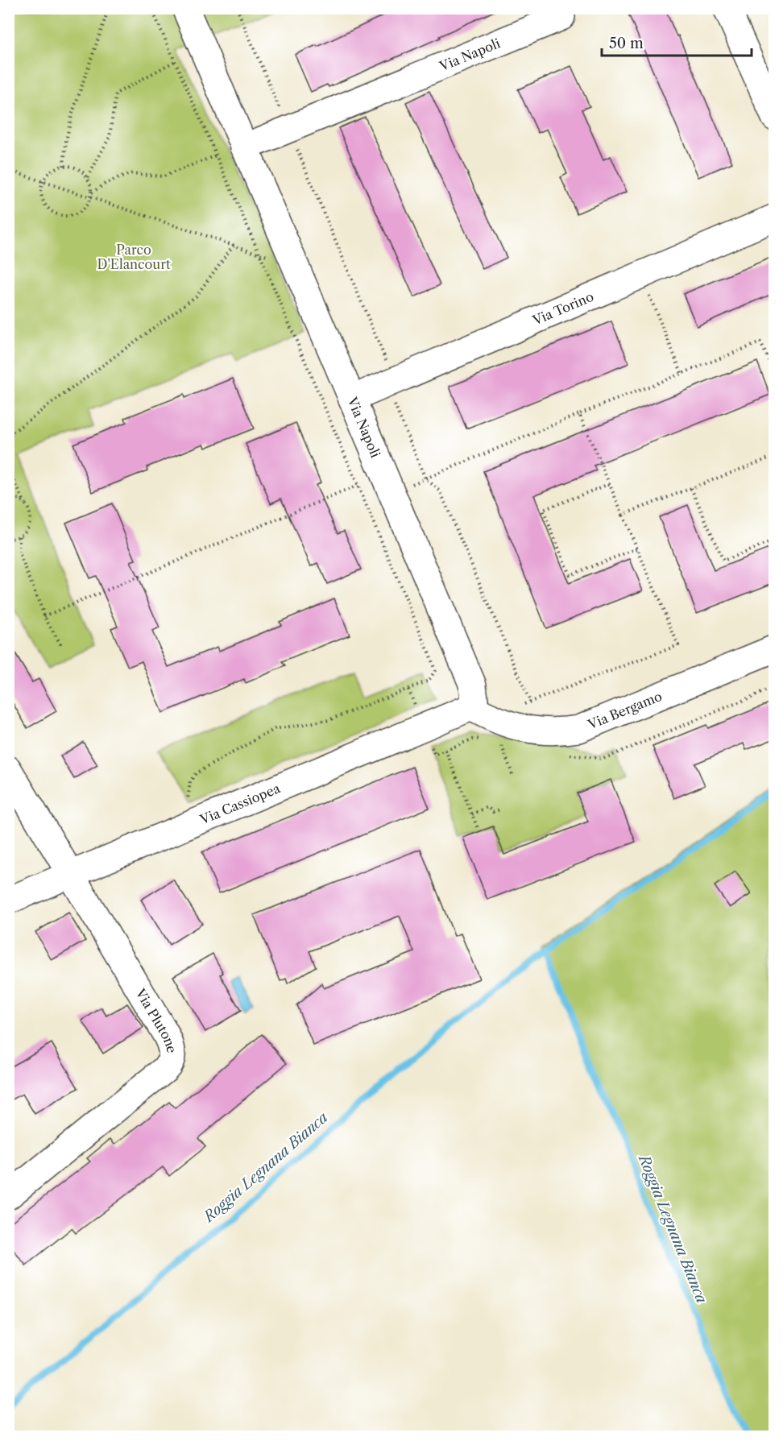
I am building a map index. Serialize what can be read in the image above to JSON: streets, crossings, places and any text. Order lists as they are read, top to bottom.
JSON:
{
  "streets": {
    "street": [
      "Via Napoli",
      "Via Torino",
      "Via Bergamo",
      "Via Cassiopea",
      "Via Plutone"
    ]
  },
  "crossings": [
    ["Via Napoli", "Via Torino"],
    ["Via Napoli", "Via Bergamo"],
    ["Via Napoli", "Via Cassiopea"],
    ["Via Bergamo", "Via Cassiopea"],
    ["Via Cassiopea", "Via Plutone"]
  ],
  "water": ["Roggia Legnana Bianca"],
  "parks": ["Parco D'Elancourt"],
  "scale_bar": "50 m"
}
